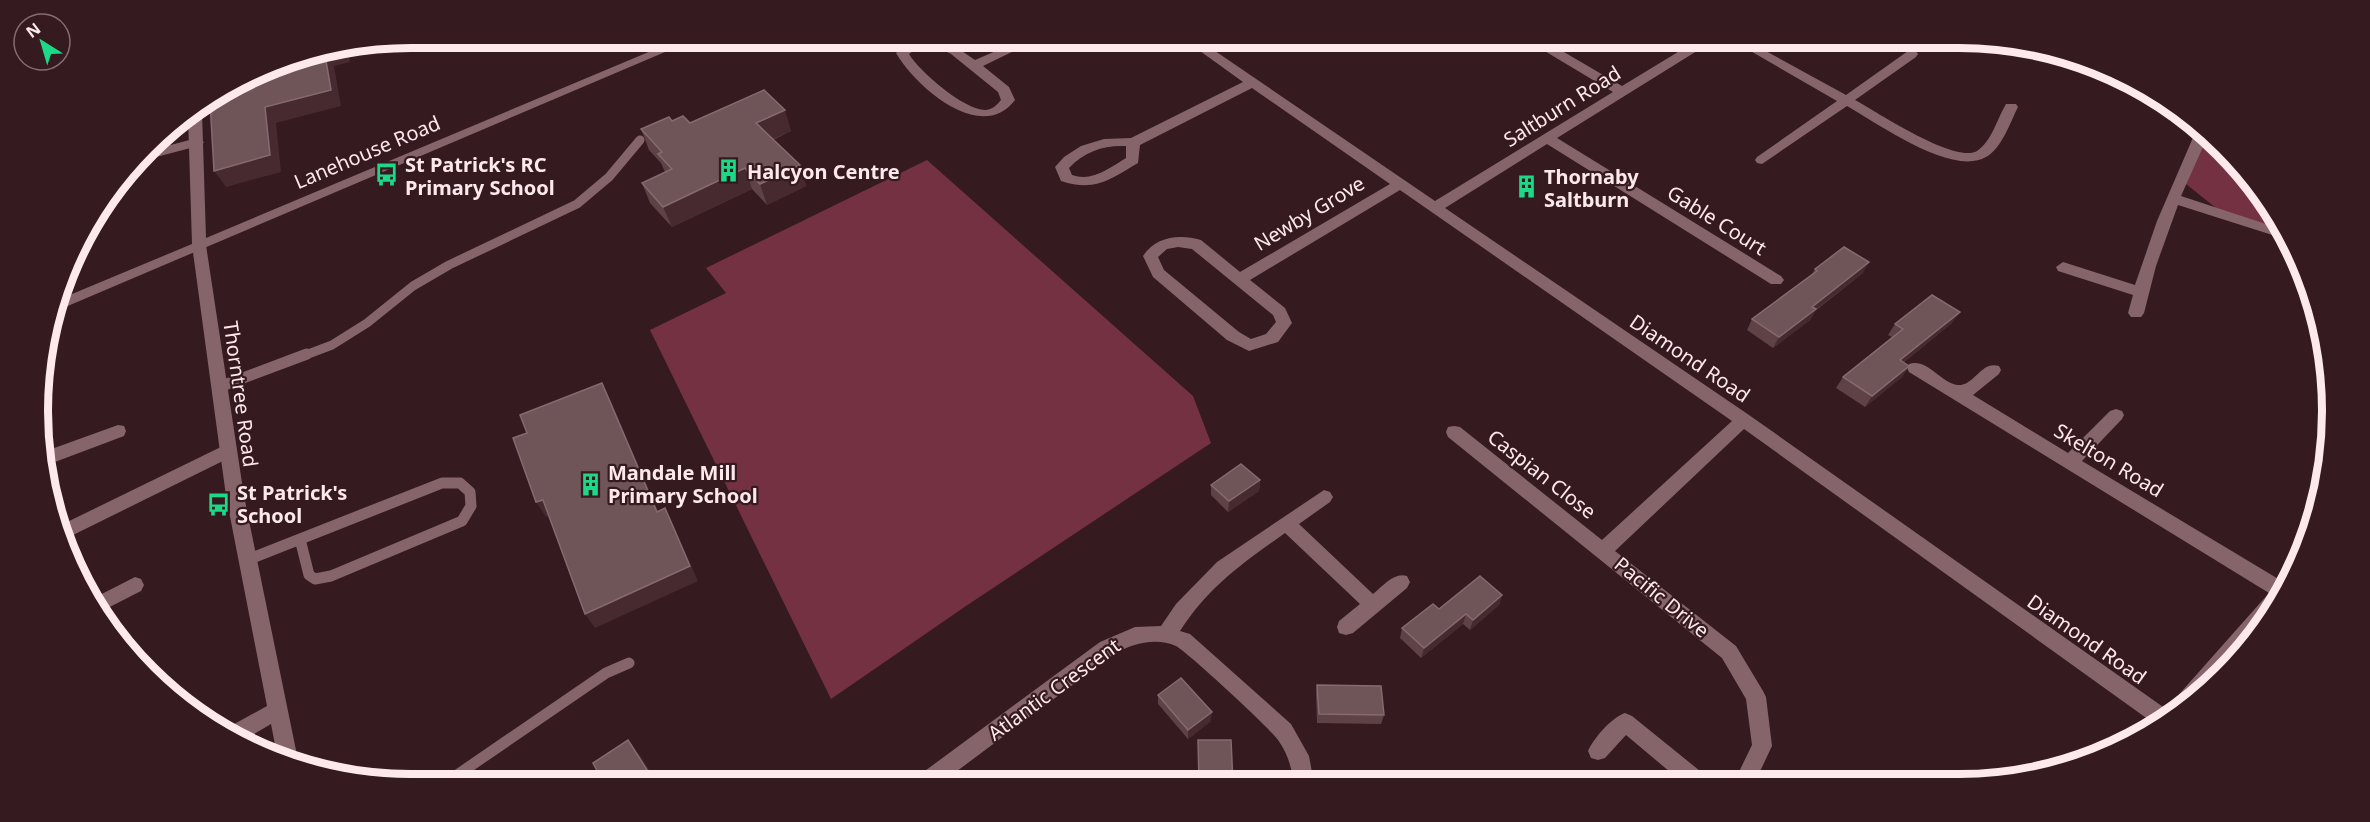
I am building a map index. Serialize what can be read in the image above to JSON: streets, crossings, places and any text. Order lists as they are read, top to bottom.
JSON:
{
  "streets": {
    "street": [
      "Saltburn Road",
      "Lanehouse Road",
      "Newby Grove",
      "Gable Court",
      "Diamond Road",
      "Thorntree Road",
      "Skelton Road",
      "Caspian Close",
      "Pacific Drive",
      "Atlantic Crescent"
    ]
  },
  "crossings": [
    ["Saltburn Road", "Gable Court"],
    ["Saltburn Road", "Diamond Road"],
    ["Lanehouse Road", "Thorntree Road"],
    ["Newby Grove", "Diamond Road"],
    ["Diamond Road", "Pacific Drive"],
    ["Caspian Close", "Pacific Drive"]
  ],
  "places": {
    "building": ["Halcyon Centre", "Thornaby Saltburn", "Mandale Mill Primary School"],
    "bus stop": ["St Patrick's RC Primary School", "St Patrick's School"]
  },
  "north": "top left"
}
